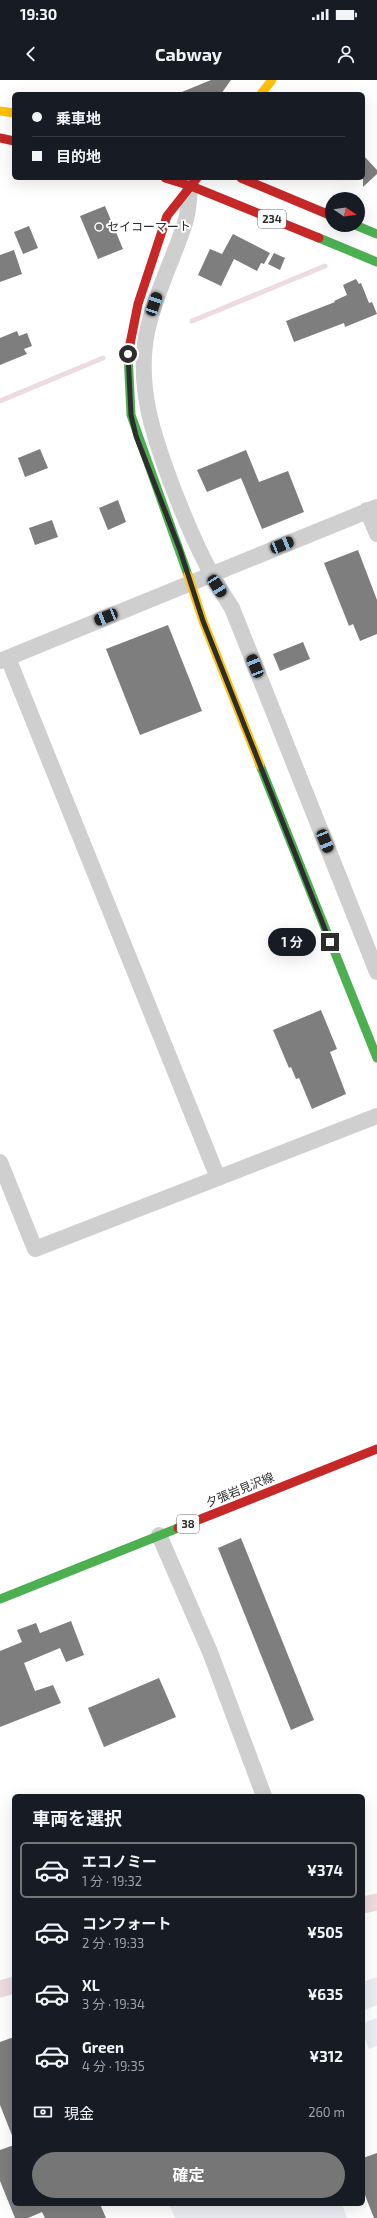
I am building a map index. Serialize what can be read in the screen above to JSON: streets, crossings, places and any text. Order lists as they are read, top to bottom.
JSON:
{
  "streets": {
    "main road": ["234", "夕張岩見沢線", "38"]
  },
  "places": ["セイコーマート"],
  "north": "right",
  "page": {
    "status": "19:30",
    "header": "Cabway",
    "banner": ["乗車地", "目的地"],
    "bubble": "1 分",
    "heading": "車両を選択",
    "list": [
      {
        "name": "エコノミー",
        "note": "1 分 · 19:32",
        "value": "¥374"
      },
      {
        "name": "コンフォート",
        "note": "2 分 · 19:33",
        "value": "¥505"
      },
      {
        "name": "XL",
        "note": "3 分 · 19:34",
        "value": "¥635"
      },
      {
        "name": "Green",
        "note": "4 分 · 19:35",
        "value": "¥312"
      }
    ],
    "pay": ["現金", "260 m"],
    "buttons": "確定"
  }
}
